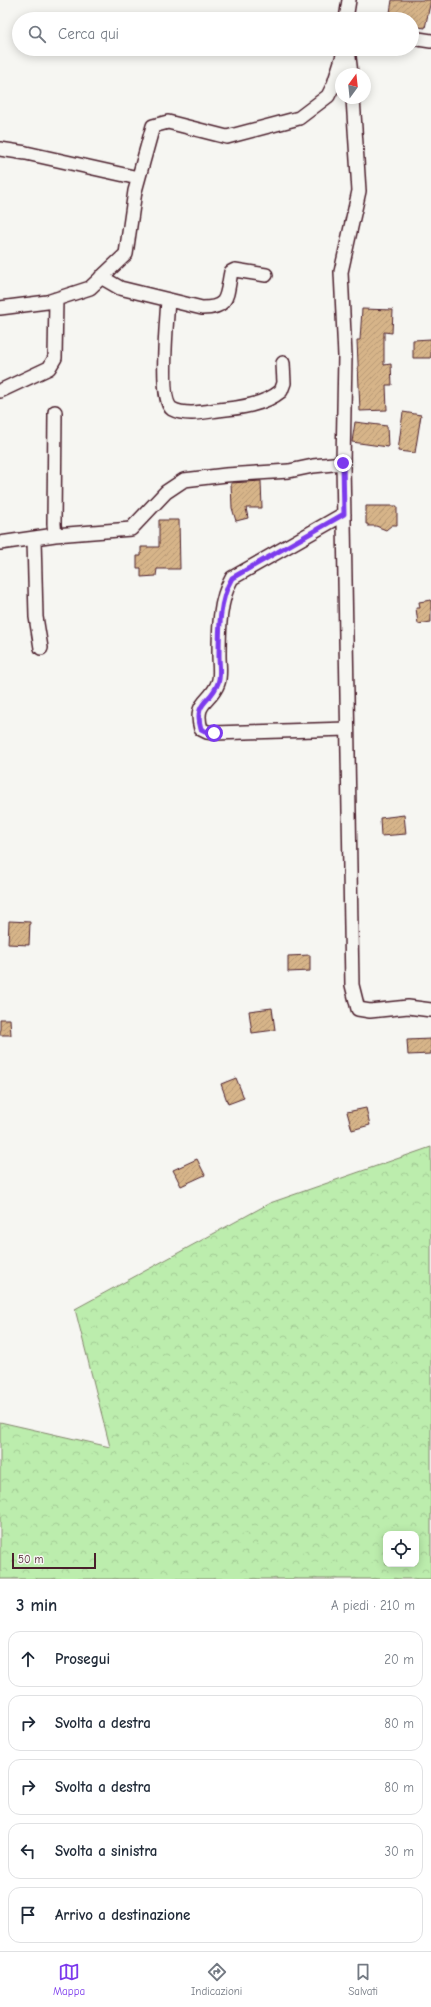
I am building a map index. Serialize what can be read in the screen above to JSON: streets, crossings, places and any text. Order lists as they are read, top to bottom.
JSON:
{
  "scale_bar": "50 m",
  "north": "top",
  "page": {
    "search": "Cerca qui",
    "scale": "50 m",
    "heading": ["3 min", "A piedi · 210 m"],
    "list": [
      ["Prosegui", "20 m"],
      ["Svolta a destra", "80 m"],
      ["Svolta a destra", "80 m"],
      ["Svolta a sinistra", "30 m"],
      "Arrivo a destinazione"
    ],
    "nav": ["Mappa", "Indicazioni", "Salvati"]
  }
}
